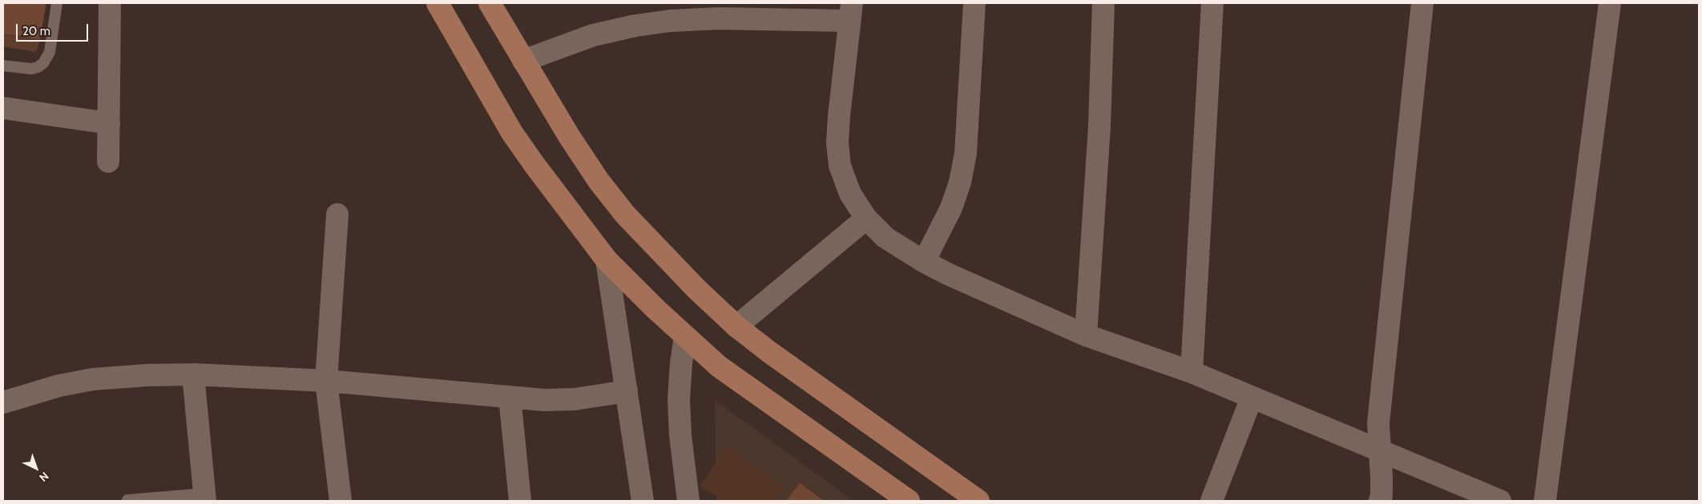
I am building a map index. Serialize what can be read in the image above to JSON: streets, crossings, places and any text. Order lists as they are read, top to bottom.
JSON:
{
  "scale_bar": "20 m",
  "north": "bottom right"
}
